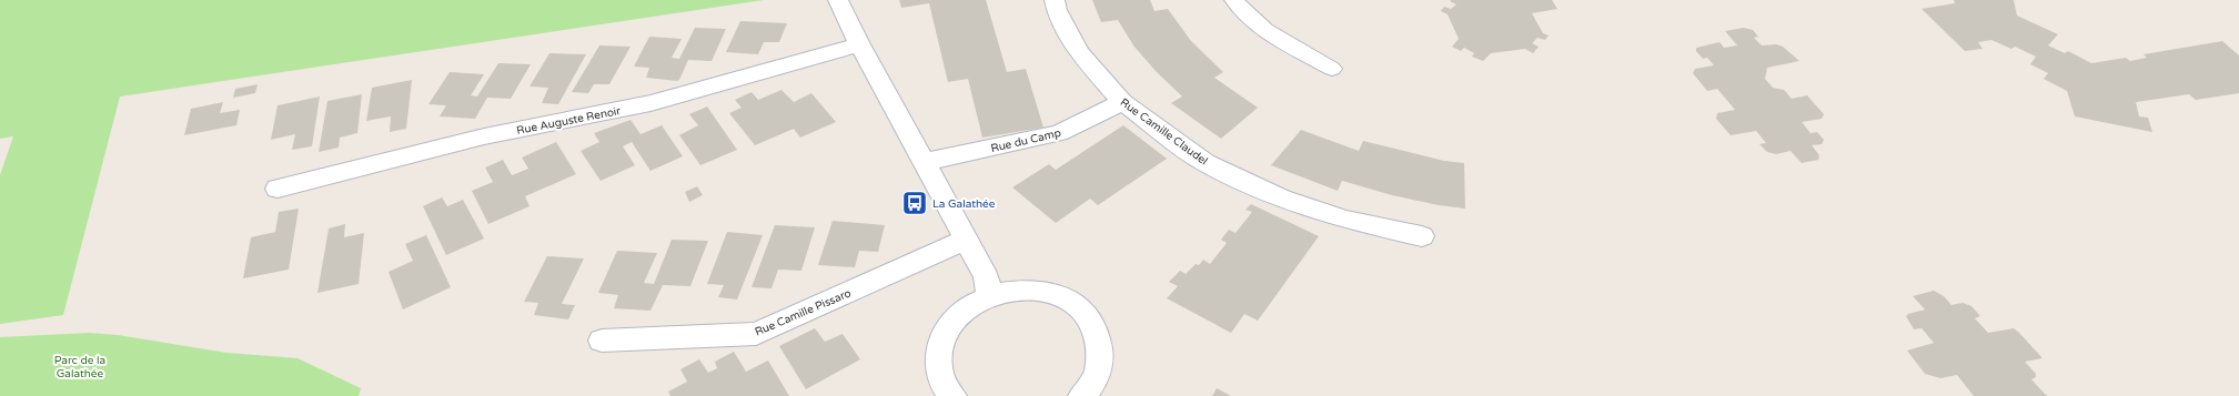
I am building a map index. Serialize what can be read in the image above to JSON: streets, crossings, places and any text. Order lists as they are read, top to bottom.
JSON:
{
  "streets": {
    "street": [
      "Rue Auguste Renoir",
      "Rue Camille Claudel",
      "Rue du Camp",
      "Rue Camille Pissaro"
    ]
  },
  "crossings": [
    ["Rue Camille Claudel", "Rue du Camp"]
  ],
  "parks": ["Parc de la Galathée"],
  "places": {
    "bus stop": ["La Galathée"]
  }
}
